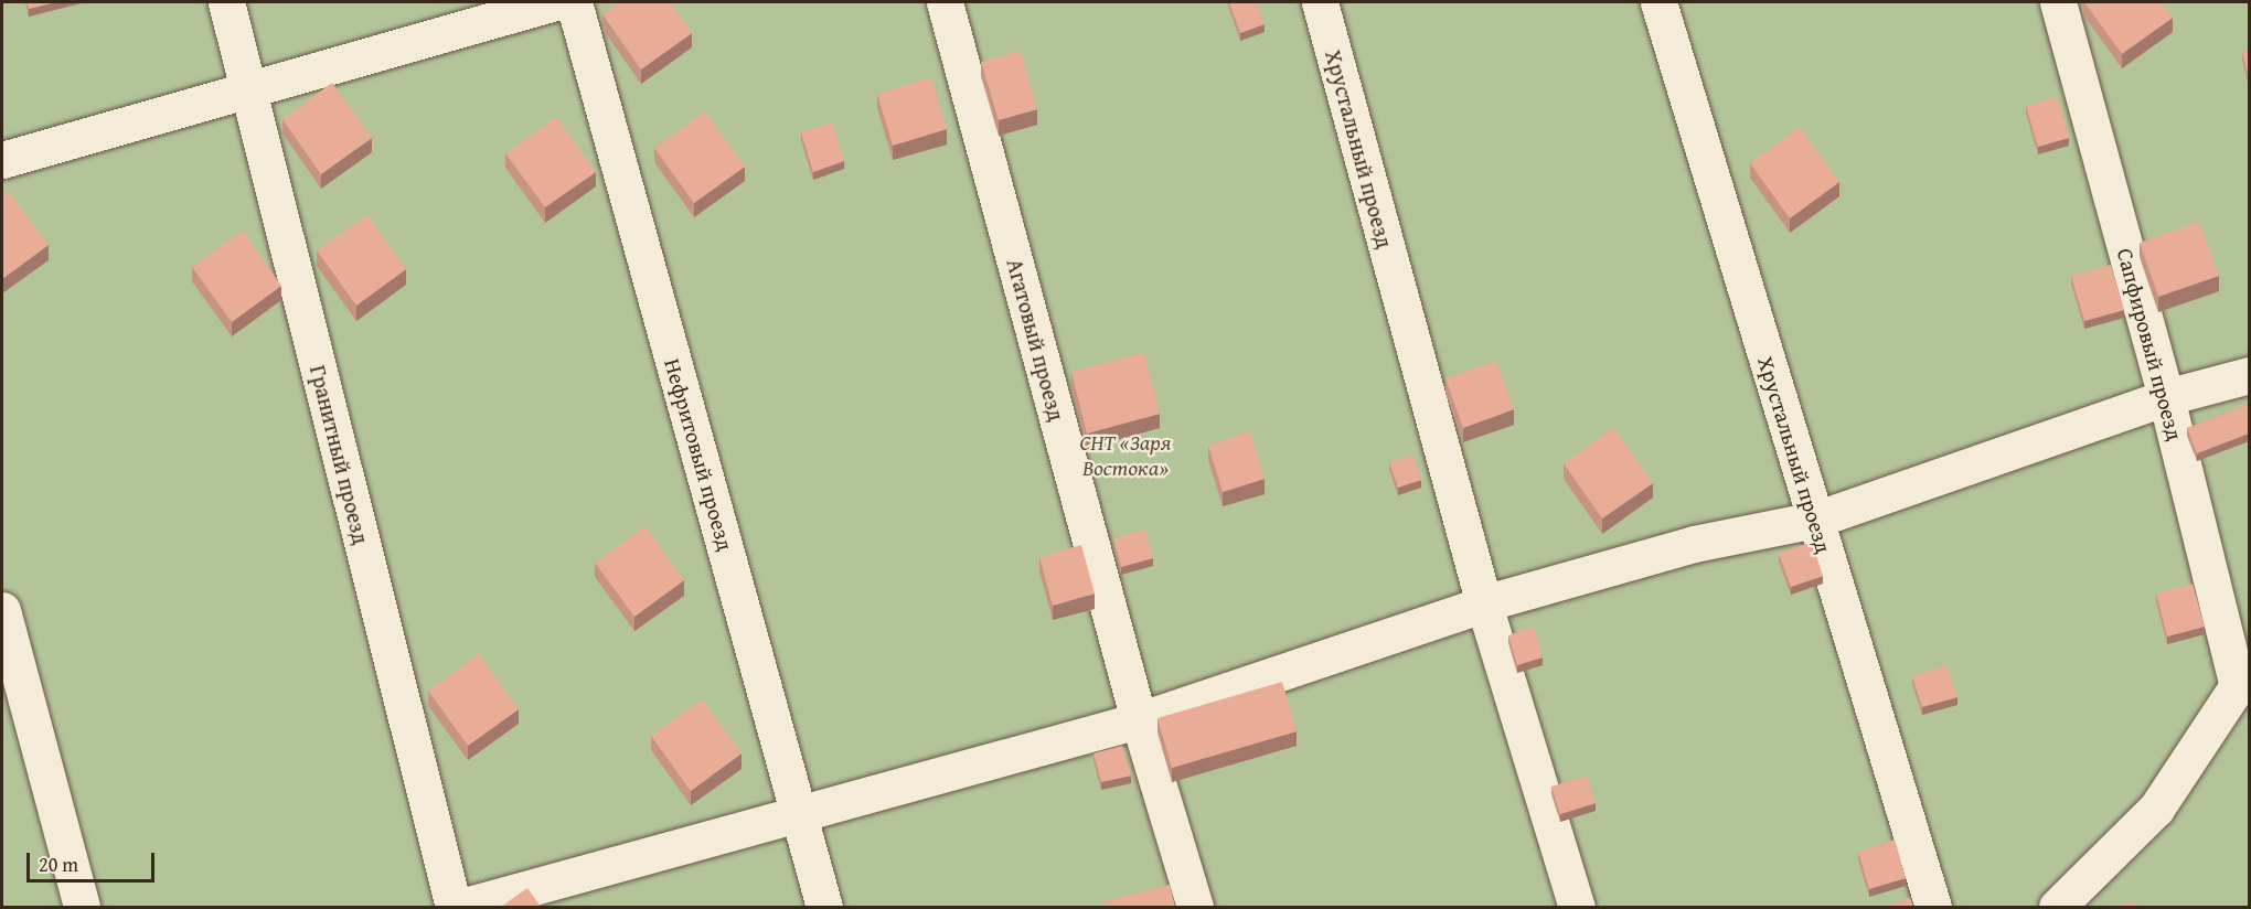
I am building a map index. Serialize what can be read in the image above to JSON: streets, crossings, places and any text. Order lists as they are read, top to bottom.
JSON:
{
  "streets": {
    "street": [
      "Хрустальный проезд",
      "Агатовый проезд",
      "Сапфировый проезд",
      "Гранитный проезд",
      "Нефритовый проезд"
    ]
  },
  "parks": ["СНТ «Заря Востока»"],
  "scale_bar": "20 m"
}
